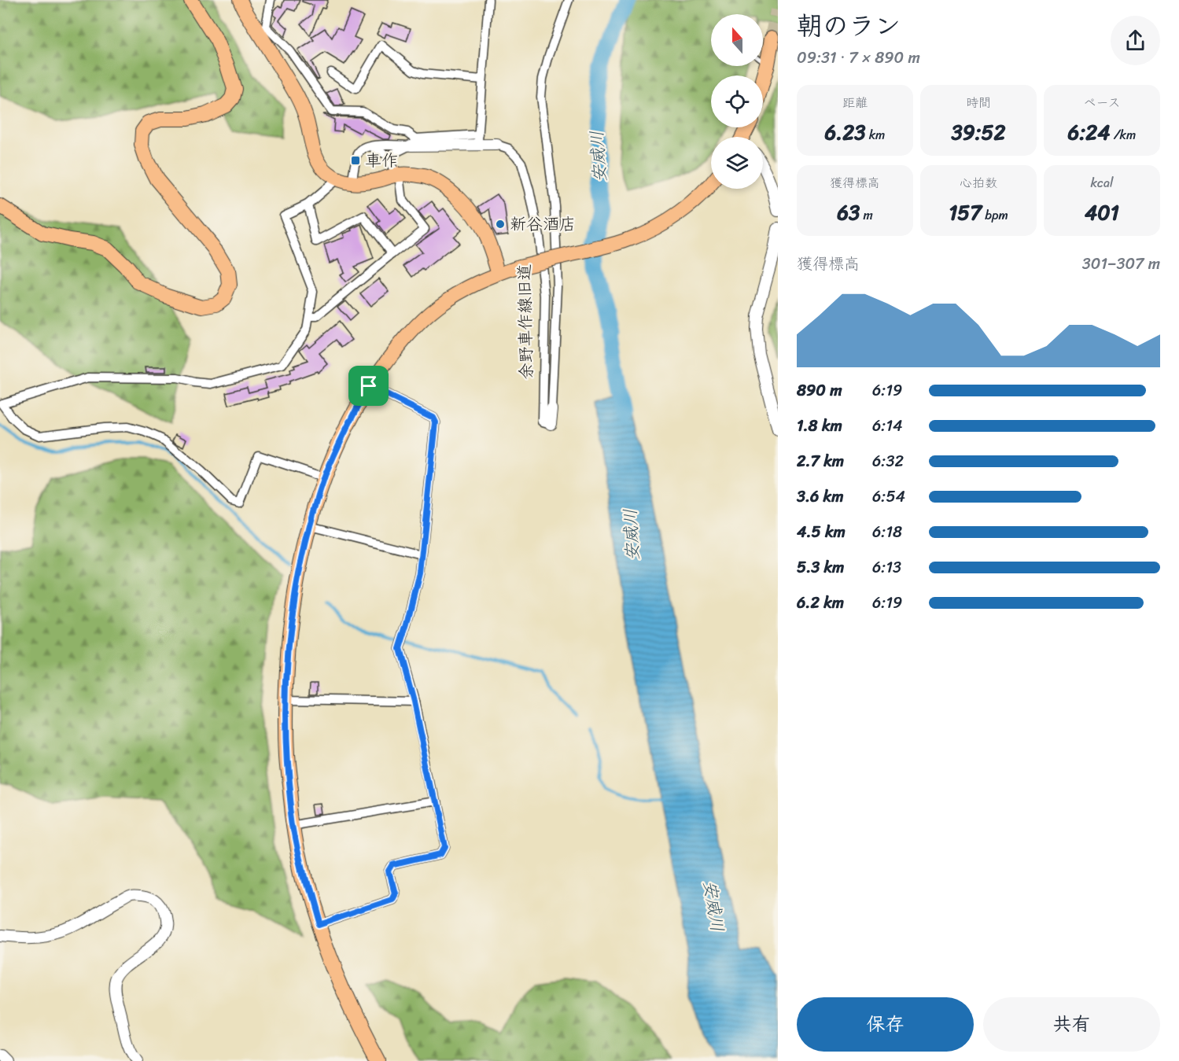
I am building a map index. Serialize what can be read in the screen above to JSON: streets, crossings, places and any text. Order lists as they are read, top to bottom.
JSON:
{
  "streets": {
    "street": ["余野車作線旧道"]
  },
  "water": ["安威川"],
  "places": {
    "transit": ["車作"],
    "other": ["新谷酒店"]
  },
  "north": "top",
  "page": {
    "heading": ["朝のラン", "09:31 · 7 × 890 m"],
    "stats": [
      ["距離", "6.23 km"],
      ["時間", "39:52"],
      ["ペース", "6:24 /km"],
      ["獲得標高", "63 m"],
      ["心拍数", "157 bpm"],
      ["kcal", "401"]
    ],
    "chart": ["獲得標高", "301–307 m"],
    "list": [
      {
        "name": "890 m",
        "note": "6:19"
      },
      {
        "name": "1.8 km",
        "note": "6:14"
      },
      {
        "name": "2.7 km",
        "note": "6:32"
      },
      {
        "name": "3.6 km",
        "note": "6:54"
      },
      {
        "name": "4.5 km",
        "note": "6:18"
      },
      {
        "name": "5.3 km",
        "note": "6:13"
      },
      {
        "name": "6.2 km",
        "note": "6:19"
      }
    ],
    "buttons": ["保存", "共有"]
  }
}
